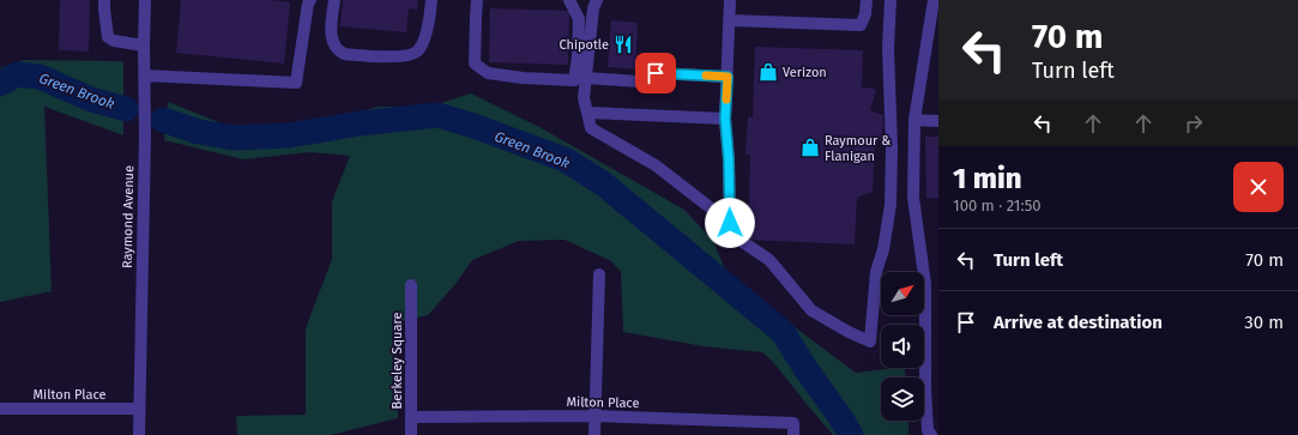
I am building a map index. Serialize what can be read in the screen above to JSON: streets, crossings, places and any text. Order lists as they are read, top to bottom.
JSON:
{
  "streets": {
    "street": ["Raymond Avenue", "Berkeley Square", "Milton Place"]
  },
  "crossings": [
    ["Raymond Avenue", "Milton Place"],
    ["Berkeley Square", "Milton Place"]
  ],
  "water": ["Green Brook"],
  "places": {
    "restaurant": ["Chipotle"],
    "shop": ["Verizon", "Raymour & Flanigan"]
  },
  "north": "top right",
  "page": {
    "turn": ["70 m", "Turn left"],
    "heading": ["1 min", "100 m · 21:50"],
    "list": [
      {
        "name": "Turn left",
        "value": "70 m"
      },
      {
        "name": "Arrive at destination",
        "value": "30 m"
      }
    ]
  }
}
